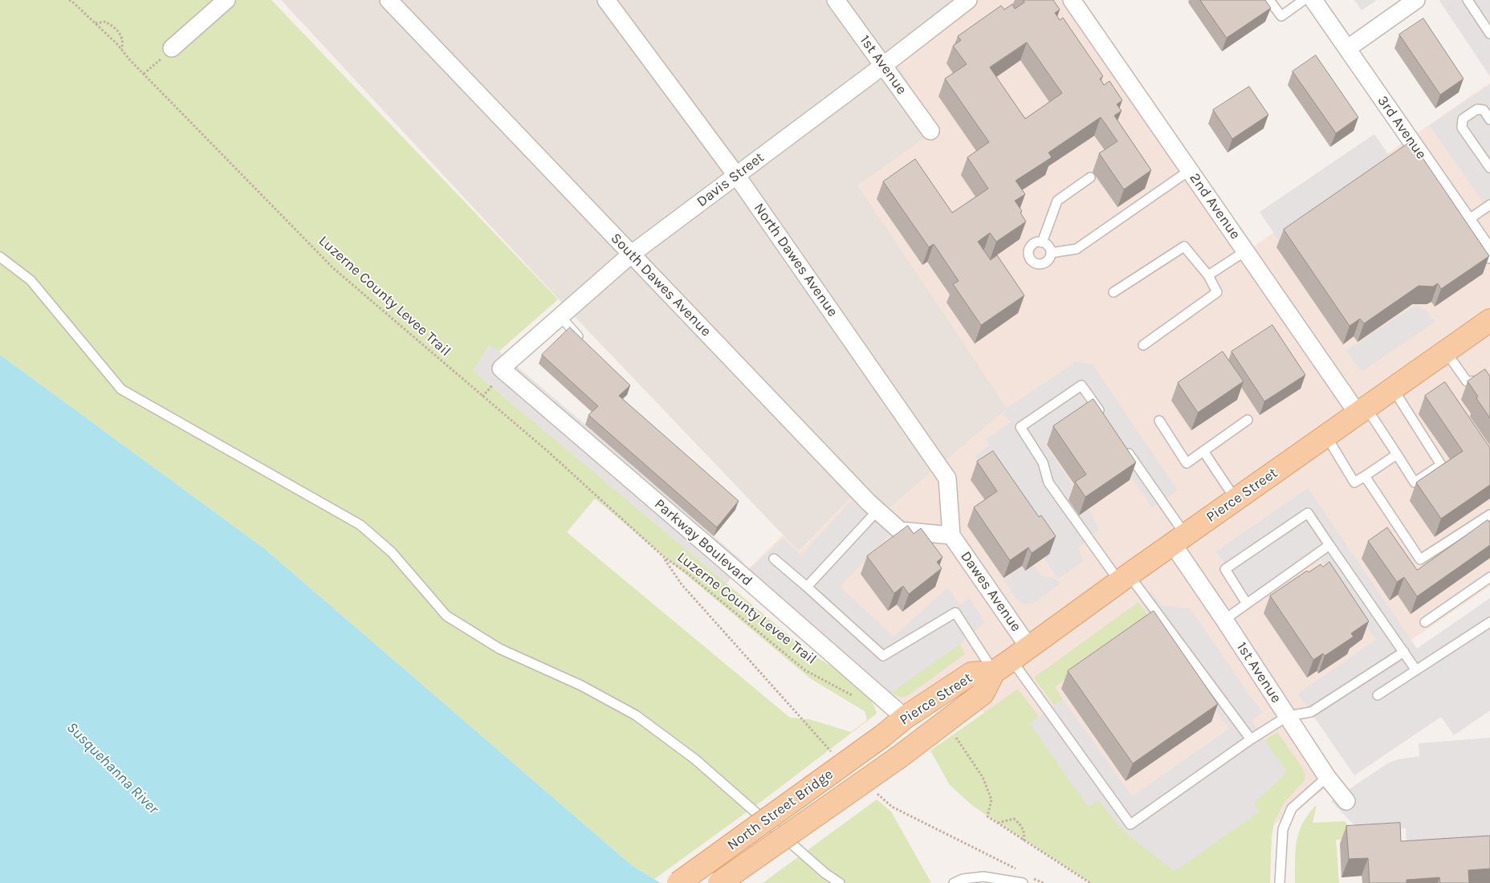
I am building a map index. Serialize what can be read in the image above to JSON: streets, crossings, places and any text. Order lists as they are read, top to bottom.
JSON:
{
  "streets": {
    "main road": ["Pierce Street", "North Street Bridge"],
    "street": [
      "1st Avenue",
      "3rd Avenue",
      "Davis Street",
      "2nd Avenue",
      "North Dawes Avenue",
      "South Dawes Avenue",
      "Parkway Boulevard",
      "Dawes Avenue"
    ],
    "path": ["Luzerne County Levee Trail"]
  },
  "crossings": [
    ["1st Avenue", "Davis Street"],
    ["1st Avenue", "Pierce Street"],
    ["Davis Street", "North Dawes Avenue"],
    ["Davis Street", "South Dawes Avenue"],
    ["Davis Street", "Parkway Boulevard"],
    ["2nd Avenue", "Pierce Street"],
    ["North Dawes Avenue", "South Dawes Avenue"],
    ["North Dawes Avenue", "Dawes Avenue"],
    ["South Dawes Avenue", "Dawes Avenue"],
    ["Pierce Street", "Parkway Boulevard"],
    ["Pierce Street", "Dawes Avenue"],
    ["Pierce Street", "North Street Bridge"]
  ],
  "water": ["Susquehanna River"]
}
